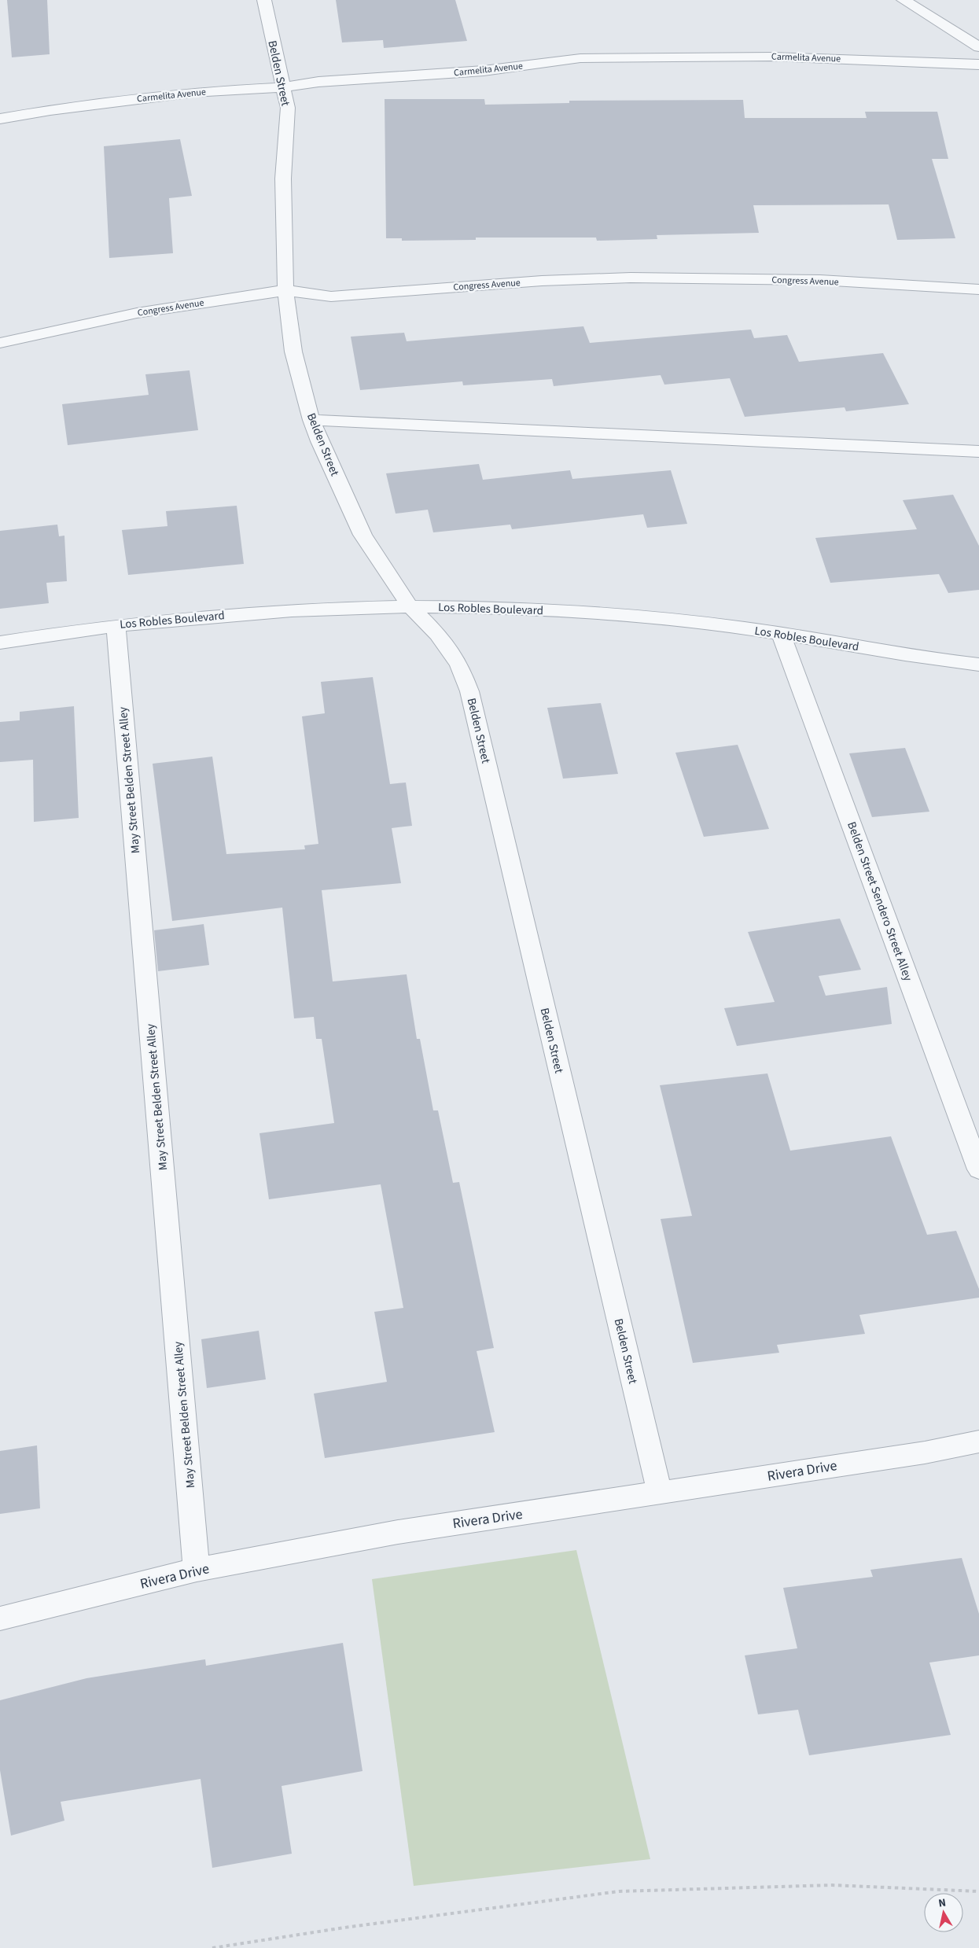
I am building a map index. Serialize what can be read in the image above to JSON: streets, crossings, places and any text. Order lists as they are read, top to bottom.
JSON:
{
  "streets": {
    "street": [
      "Carmelita Avenue",
      "Belden Street",
      "Congress Avenue",
      "Los Robles Boulevard",
      "May Street Belden Street Alley",
      "Belden Street Sendero Street Alley",
      "Rivera Drive"
    ]
  },
  "crossings": [
    ["Carmelita Avenue", "Belden Street"],
    ["Belden Street", "Congress Avenue"],
    ["Belden Street", "Los Robles Boulevard"],
    ["Belden Street", "Rivera Drive"],
    ["Los Robles Boulevard", "May Street Belden Street Alley"],
    ["Los Robles Boulevard", "Belden Street Sendero Street Alley"],
    ["May Street Belden Street Alley", "Rivera Drive"]
  ],
  "north": "top"
}
